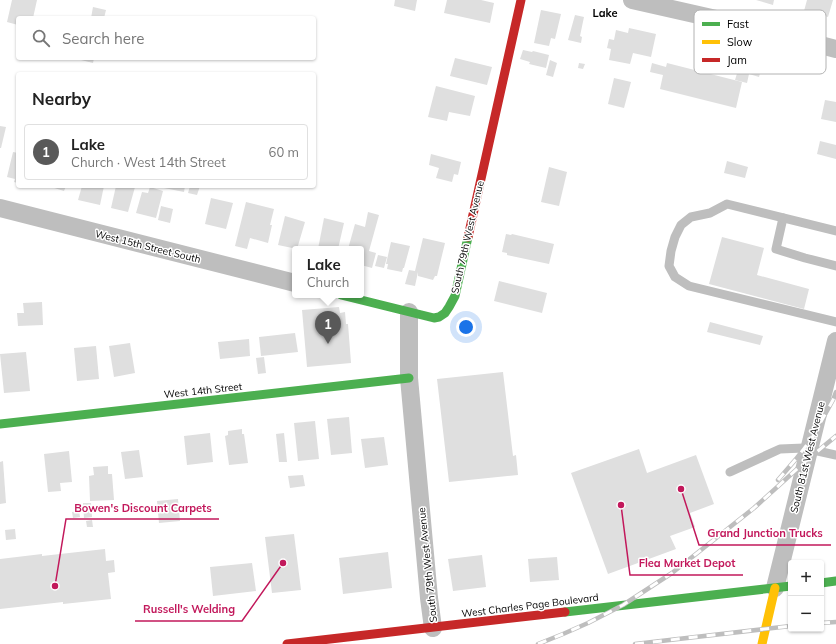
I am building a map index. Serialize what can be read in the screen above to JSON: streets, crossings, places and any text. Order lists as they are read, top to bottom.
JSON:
{
  "streets": {
    "street": [
      "South 79th West Avenue",
      "West 15th Street South",
      "West 14th Street",
      "South 81st West Avenue",
      "West Charles Page Boulevard"
    ]
  },
  "crossings": [
    ["South 79th West Avenue", "West 14th Street"],
    ["South 79th West Avenue", "West Charles Page Boulevard"],
    ["South 81st West Avenue", "West Charles Page Boulevard"]
  ],
  "districts": ["Lake"],
  "places": [
    "Grand Junction Trucks",
    "Flea Market Depot",
    "Russell's Welding",
    "Bowen's Discount Carpets"
  ],
  "legend": ["Fast", "Slow", "Jam"],
  "page": {
    "search": "Search here",
    "heading": "Nearby",
    "list": [
      {
        "mark": "1",
        "name": "Lake",
        "note": "Church · West 14th Street",
        "value": "60 m"
      }
    ],
    "popup": ["Lake", "Church"],
    "pins": "1",
    "map_buttons": ["+", "−"]
  }
}
